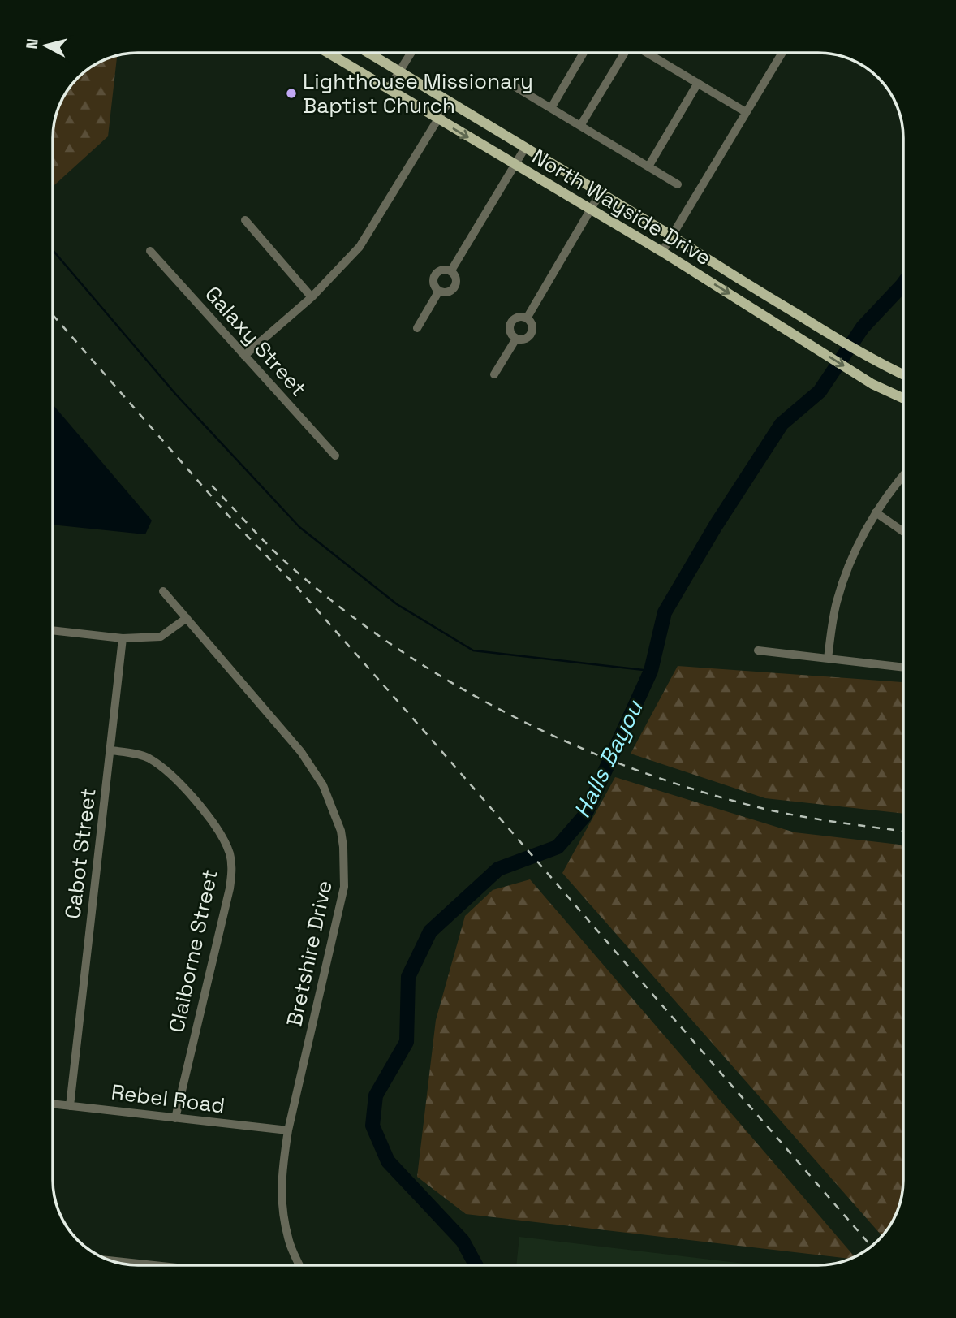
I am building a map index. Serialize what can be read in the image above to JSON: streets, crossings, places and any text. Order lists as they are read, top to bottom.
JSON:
{
  "streets": {
    "main road": ["North Wayside Drive"],
    "street": [
      "Galaxy Street",
      "Cabot Street",
      "Claiborne Street",
      "Bretshire Drive",
      "Rebel Road"
    ]
  },
  "crossings": [
    ["Cabot Street", "Claiborne Street"],
    ["Cabot Street", "Rebel Road"],
    ["Claiborne Street", "Rebel Road"],
    ["Bretshire Drive", "Rebel Road"]
  ],
  "water": ["Halls Bayou"],
  "places": ["Lighthouse Missionary Baptist Church"],
  "north": "left"
}
